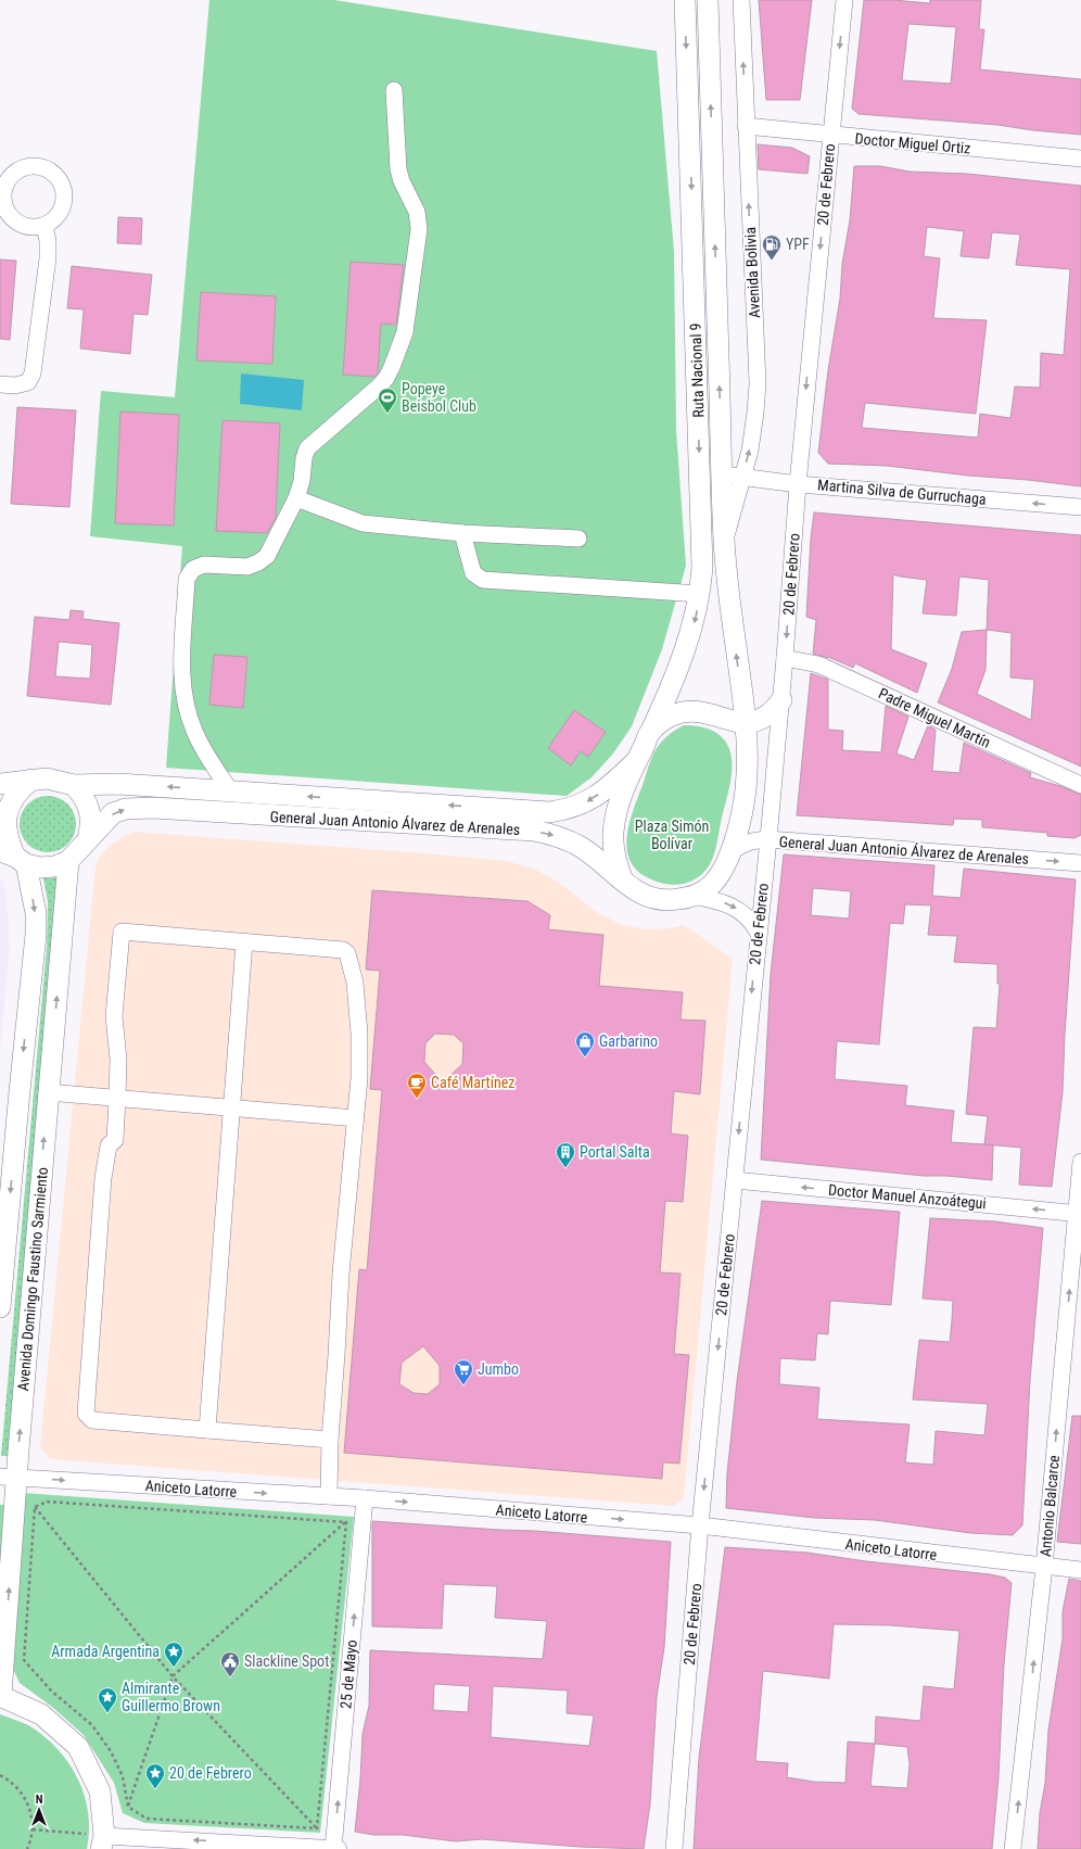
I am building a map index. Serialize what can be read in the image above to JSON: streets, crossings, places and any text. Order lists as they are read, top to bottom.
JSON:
{
  "streets": {
    "main road": ["Ruta Nacional 9", "General Juan Antonio Álvarez de Arenales", "Avenida Domingo Faustino Sarmiento"],
    "street": [
      "Doctor Miguel Ortiz",
      "20 de Febrero",
      "Avenida Bolivia",
      "Martina Silva de Gurruchaga",
      "Padre Miguel Martín",
      "Doctor Manuel Anzoátegui",
      "Aniceto Latorre",
      "Antonio Balcarce",
      "25 de Mayo"
    ]
  },
  "crossings": [
    ["Doctor Miguel Ortiz", "20 de Febrero"],
    ["Doctor Miguel Ortiz", "Avenida Bolivia"],
    ["20 de Febrero", "Martina Silva de Gurruchaga"],
    ["20 de Febrero", "Padre Miguel Martín"],
    ["20 de Febrero", "General Juan Antonio Álvarez de Arenales"],
    ["20 de Febrero", "Doctor Manuel Anzoátegui"],
    ["20 de Febrero", "Aniceto Latorre"],
    ["Avenida Bolivia", "Ruta Nacional 9"],
    ["Avenida Bolivia", "Martina Silva de Gurruchaga"],
    ["Ruta Nacional 9", "Martina Silva de Gurruchaga"],
    ["Ruta Nacional 9", "General Juan Antonio Álvarez de Arenales"],
    ["General Juan Antonio Álvarez de Arenales", "Avenida Domingo Faustino Sarmiento"],
    ["Doctor Manuel Anzoátegui", "Antonio Balcarce"],
    ["Avenida Domingo Faustino Sarmiento", "Aniceto Latorre"],
    ["Aniceto Latorre", "Antonio Balcarce"],
    ["Aniceto Latorre", "25 de Mayo"]
  ],
  "one_way": [
    "20 de Febrero",
    "Avenida Bolivia",
    "Martina Silva de Gurruchaga",
    "Doctor Manuel Anzoátegui",
    "Aniceto Latorre",
    "Antonio Balcarce",
    "25 de Mayo"
  ],
  "parks": ["Plaza Simón Bolívar"],
  "places": {
    "fuel station": ["YPF"],
    "sports": ["Popeye Beisbol Club"],
    "shop": ["Garbarino"],
    "cafe": ["Café Martínez"],
    "building": ["Portal Salta"],
    "supermarket": ["Jumbo"],
    "place": ["Armada Argentina", "Almirante Guillermo Brown", "20 de Febrero"],
    "public building": ["Slackline Spot"]
  },
  "north": "top"
}
